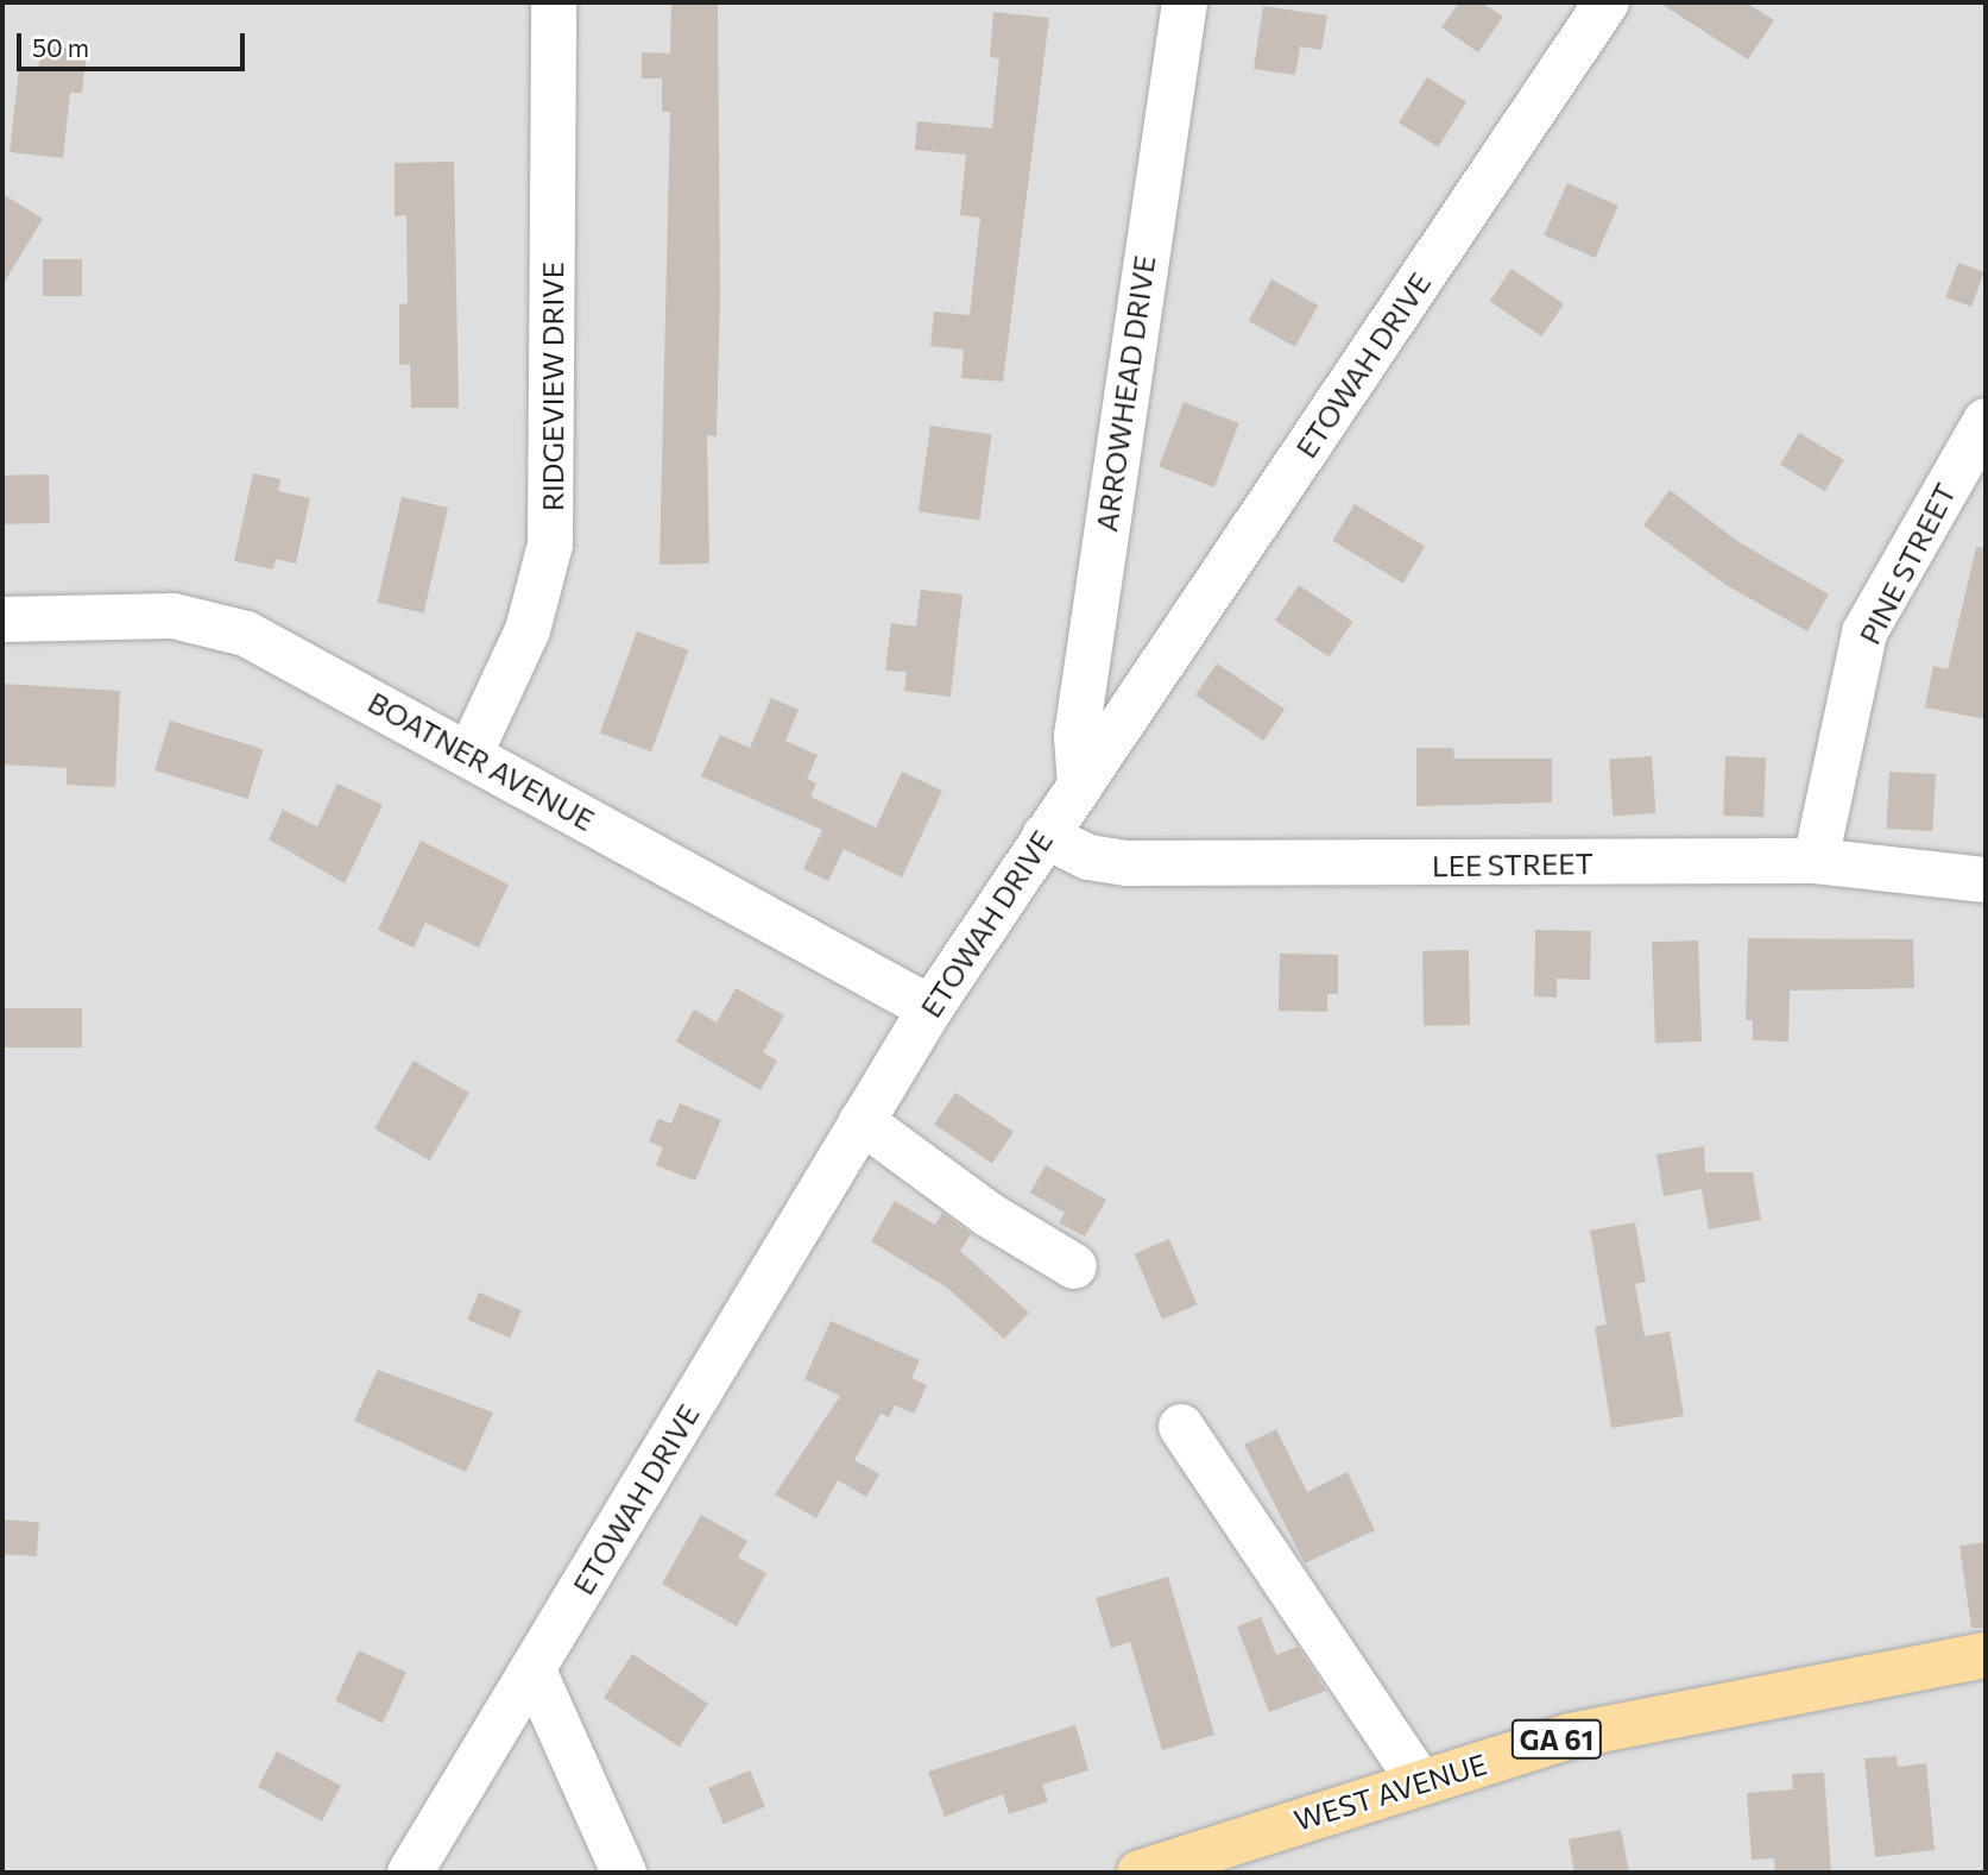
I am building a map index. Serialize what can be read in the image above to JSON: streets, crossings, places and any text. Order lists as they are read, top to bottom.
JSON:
{
  "streets": {
    "main road": ["GA 61", "WEST AVENUE"],
    "street": [
      "ETOWAH DRIVE",
      "RIDGEVIEW DRIVE",
      "ARROWHEAD DRIVE",
      "PINE STREET",
      "BOATNER AVENUE",
      "LEE STREET"
    ]
  },
  "crossings": [
    ["ETOWAH DRIVE", "ARROWHEAD DRIVE"],
    ["ETOWAH DRIVE", "BOATNER AVENUE"],
    ["ETOWAH DRIVE", "LEE STREET"],
    ["RIDGEVIEW DRIVE", "BOATNER AVENUE"],
    ["PINE STREET", "LEE STREET"]
  ],
  "scale_bar": "50 m"
}
